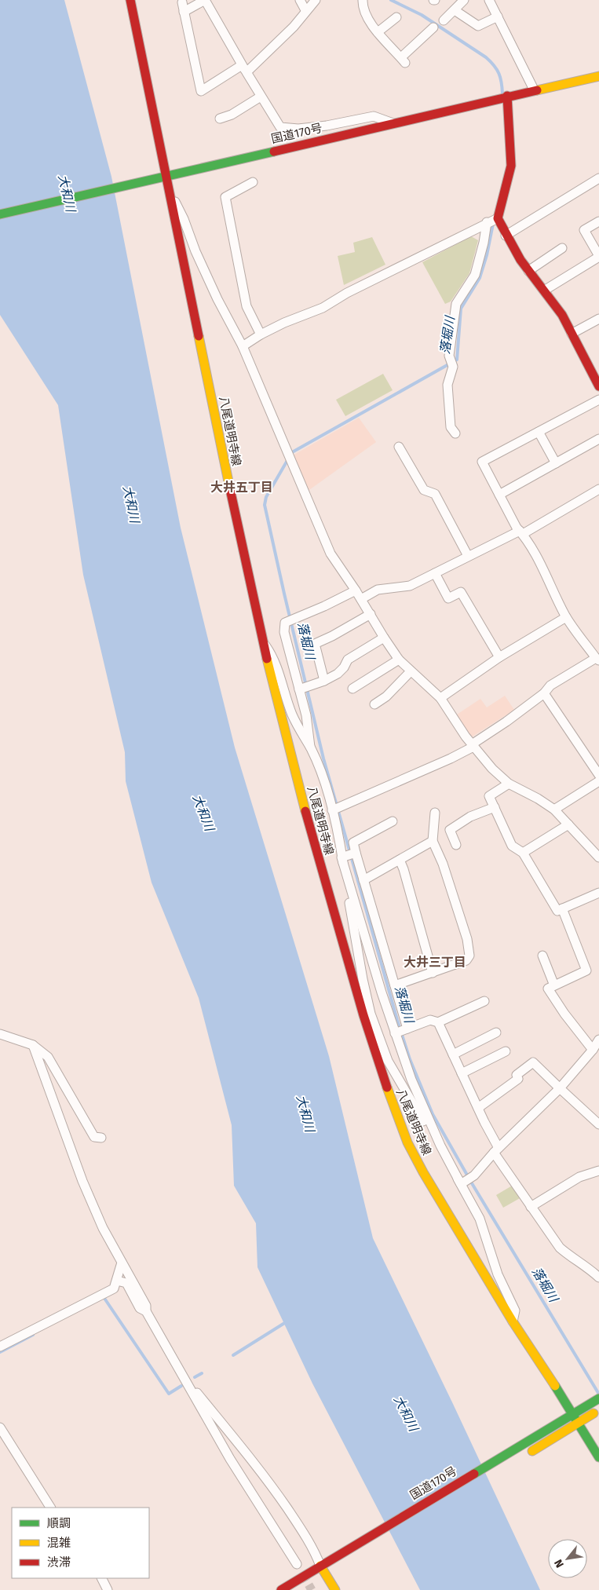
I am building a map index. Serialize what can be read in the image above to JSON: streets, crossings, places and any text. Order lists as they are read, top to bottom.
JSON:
{
  "streets": {
    "main road": ["国道170号", "八尾道明寺線"]
  },
  "crossings": [
    ["国道170号", "八尾道明寺線"]
  ],
  "districts": ["大井五丁目", "大井三丁目"],
  "water": ["大和川", "落堀川"],
  "legend": ["順調", "混雑", "渋滞"],
  "north": "bottom left"
}
